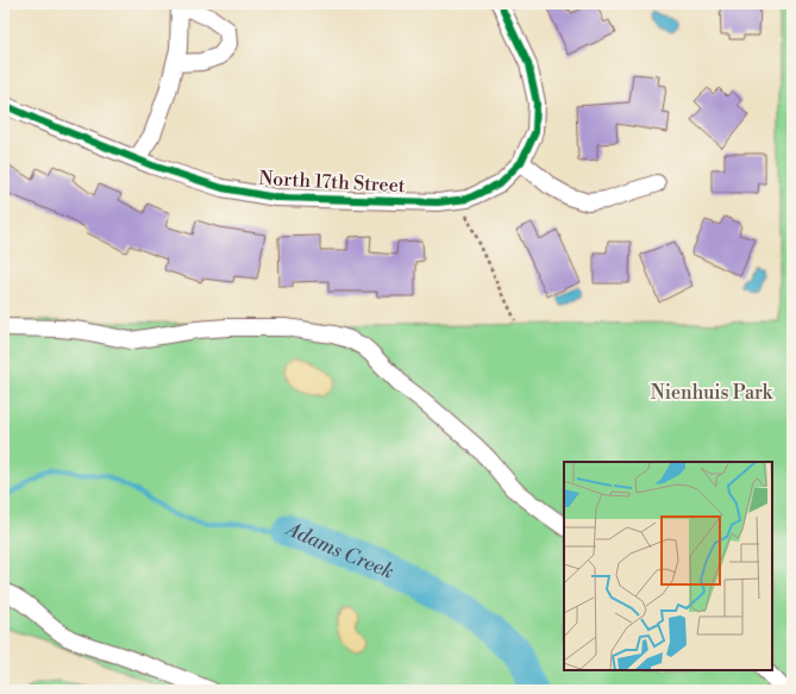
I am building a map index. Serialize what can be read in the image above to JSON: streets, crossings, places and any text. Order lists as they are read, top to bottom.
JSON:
{
  "streets": {
    "street": ["North 17th Street"]
  },
  "water": ["Adams Creek"],
  "parks": ["Nienhuis Park"]
}
